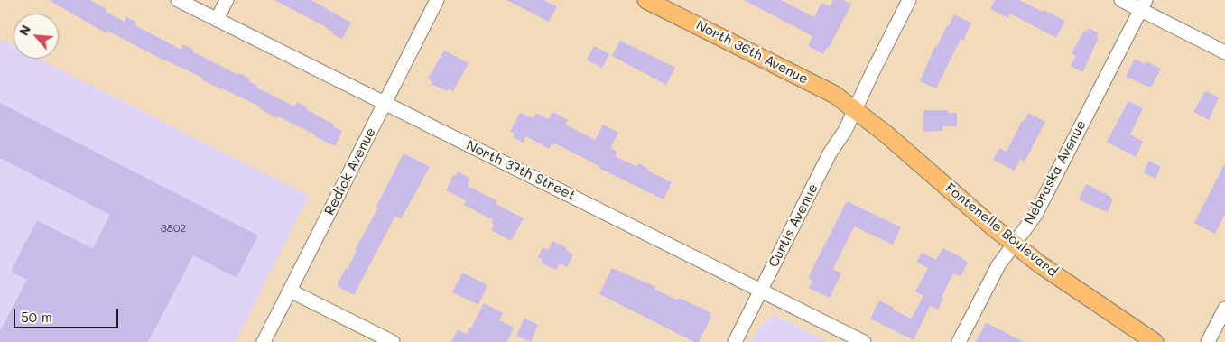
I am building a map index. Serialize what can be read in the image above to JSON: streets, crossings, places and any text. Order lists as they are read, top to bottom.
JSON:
{
  "streets": {
    "main road": ["North 36th Avenue", "Fontenelle Boulevard"],
    "street": [
      "North 37th Street",
      "Redick Avenue",
      "Nebraska Avenue",
      "Curtis Avenue"
    ]
  },
  "crossings": [
    ["North 36th Avenue", "Curtis Avenue"],
    ["North 36th Avenue", "Fontenelle Boulevard"],
    ["North 37th Street", "Redick Avenue"],
    ["North 37th Street", "Curtis Avenue"],
    ["Nebraska Avenue", "Fontenelle Boulevard"],
    ["Curtis Avenue", "Fontenelle Boulevard"]
  ],
  "house_numbers": ["3802"],
  "scale_bar": "50 m",
  "north": "top left"
}
